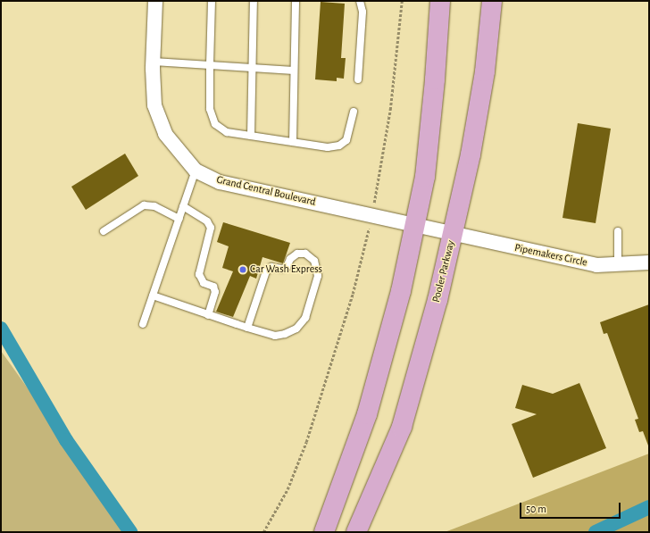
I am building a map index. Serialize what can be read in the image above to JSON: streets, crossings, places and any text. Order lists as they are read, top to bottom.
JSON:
{
  "streets": {
    "main road": ["Pooler Parkway"],
    "street": ["Grand Central Boulevard", "Pipemakers Circle"]
  },
  "crossings": [
    ["Grand Central Boulevard", "Pipemakers Circle"],
    ["Grand Central Boulevard", "Pooler Parkway"],
    ["Pipemakers Circle", "Pooler Parkway"]
  ],
  "places": ["Car Wash Express"],
  "scale_bar": "50 m"
}
